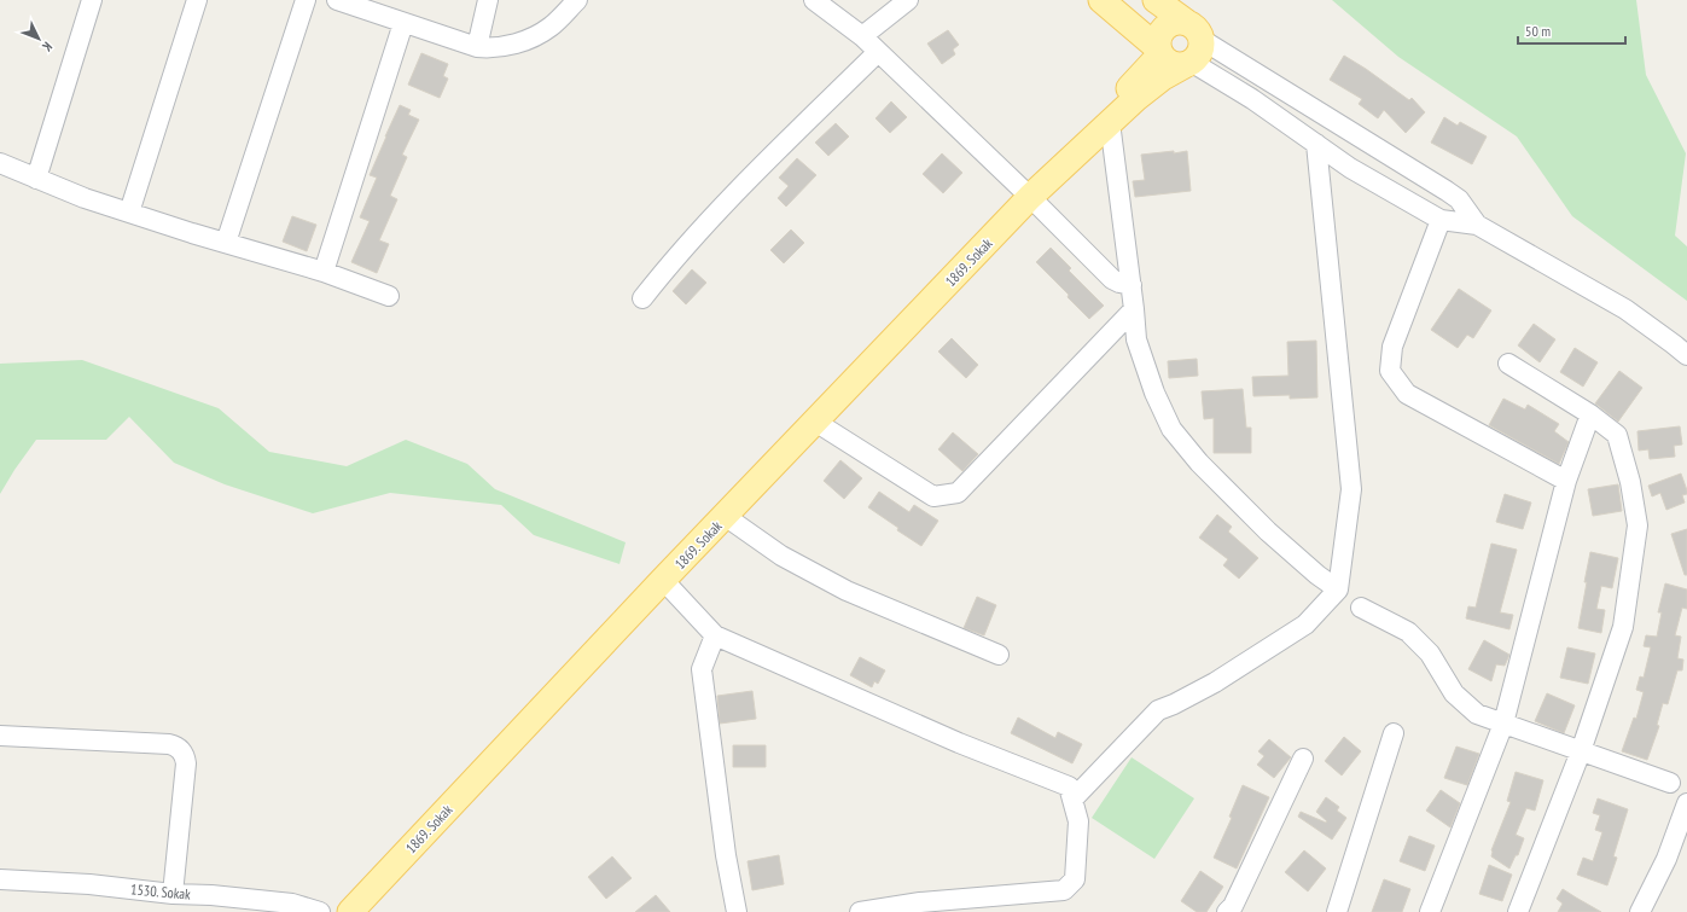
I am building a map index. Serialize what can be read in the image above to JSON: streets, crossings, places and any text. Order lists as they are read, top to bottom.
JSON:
{
  "streets": {
    "main road": ["1869. Sokak"],
    "street": ["1530. Sokak"]
  },
  "scale_bar": "50 m",
  "north": "bottom right"
}
